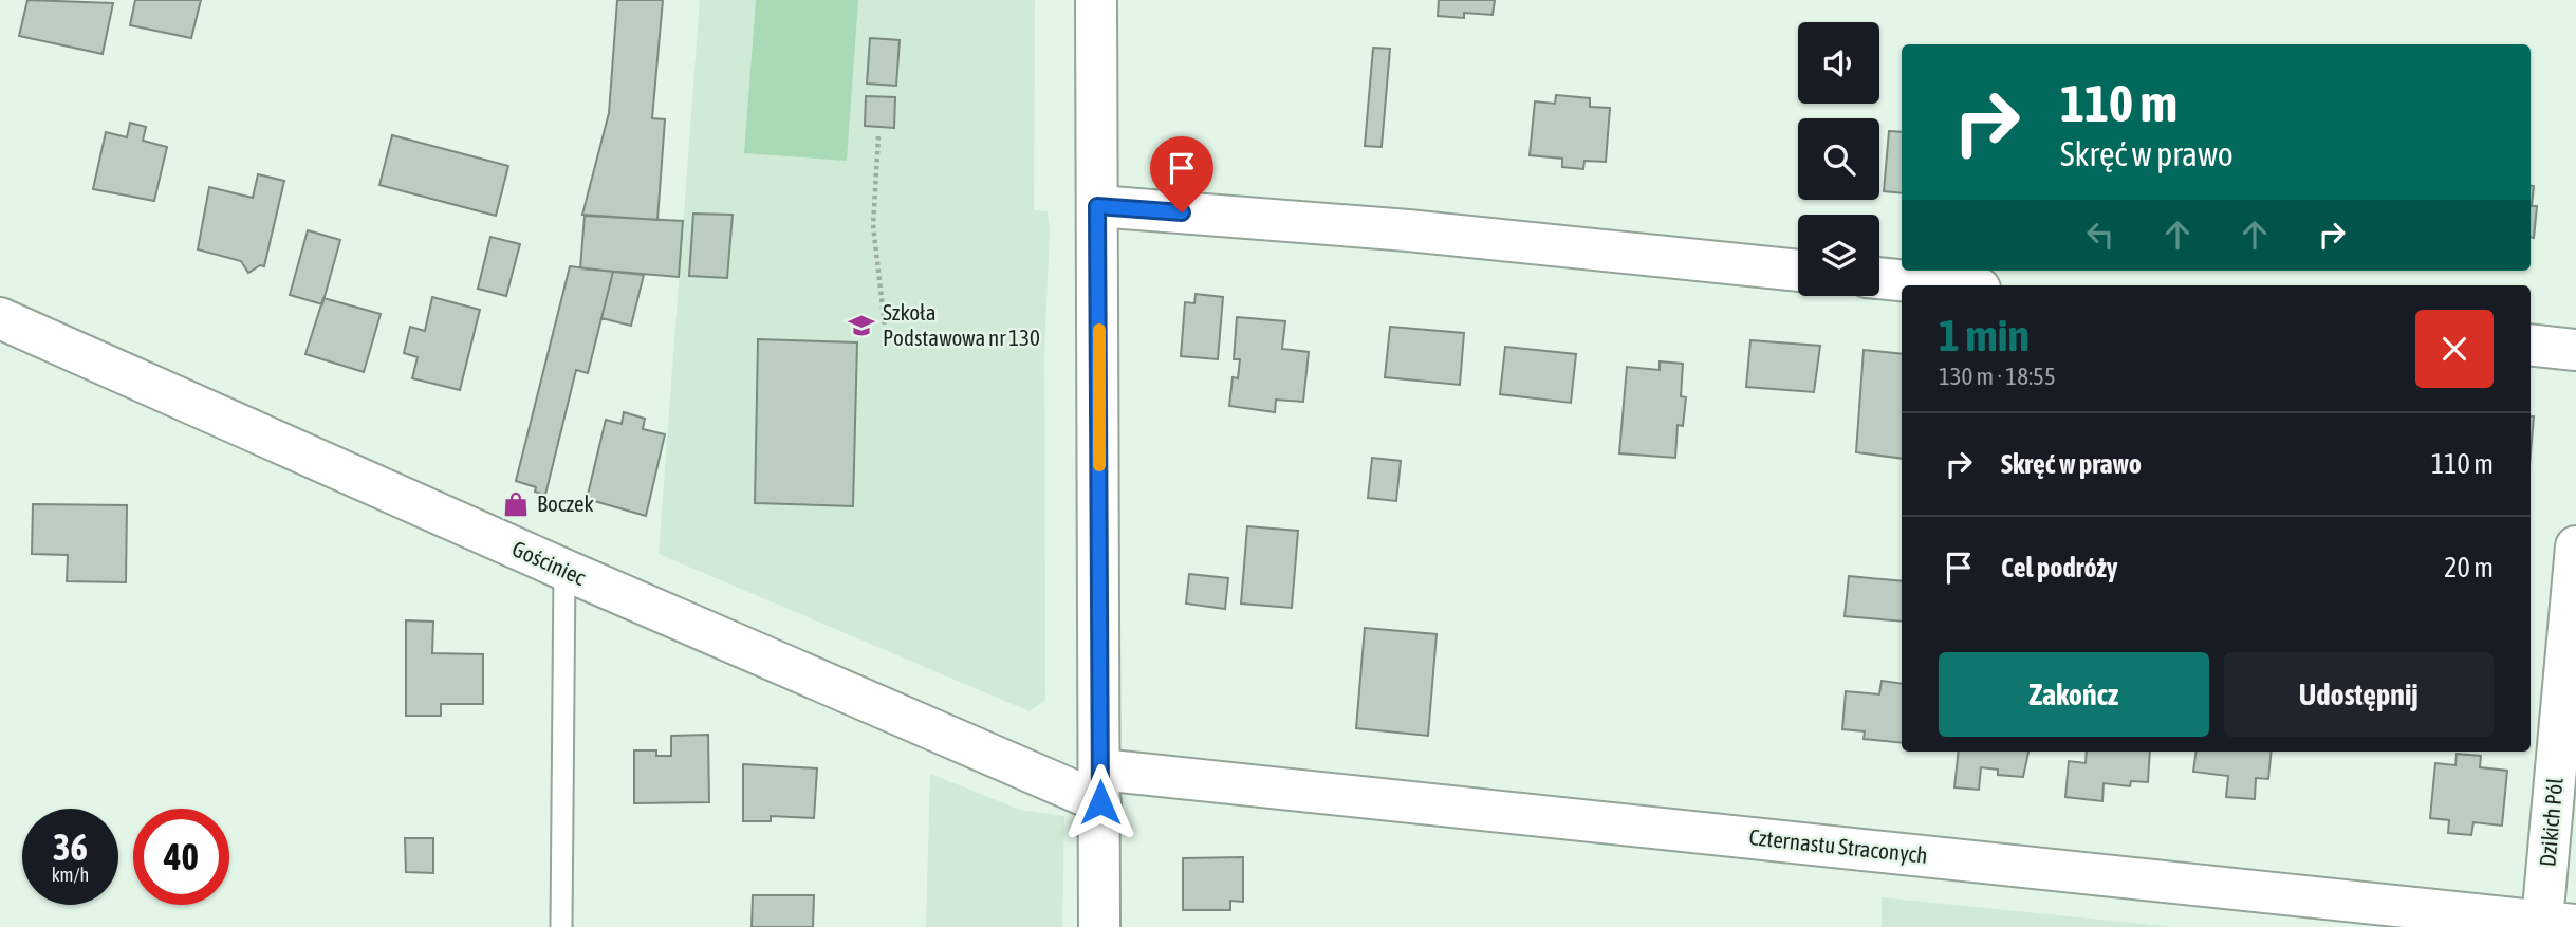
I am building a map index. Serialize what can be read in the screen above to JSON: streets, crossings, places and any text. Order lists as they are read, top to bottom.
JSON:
{
  "streets": {
    "street": ["Gościniec", "Dzikich Pól", "Czternastu Straconych"]
  },
  "crossings": [
    ["Gościniec", "Czternastu Straconych"],
    ["Dzikich Pól", "Czternastu Straconych"]
  ],
  "places": {
    "school or university": ["Szkoła Podstawowa nr 130"],
    "shop": ["Boczek"]
  },
  "page": {
    "turn": ["110 m", "Skręć w prawo"],
    "heading": ["1 min", "130 m · 18:55"],
    "list": [
      {
        "name": "Skręć w prawo",
        "value": "110 m"
      },
      {
        "name": "Cel podróży",
        "value": "20 m"
      }
    ],
    "buttons": ["Zakończ", "Udostępnij"],
    "speed": "36 km/h",
    "limit": "40"
  }
}
